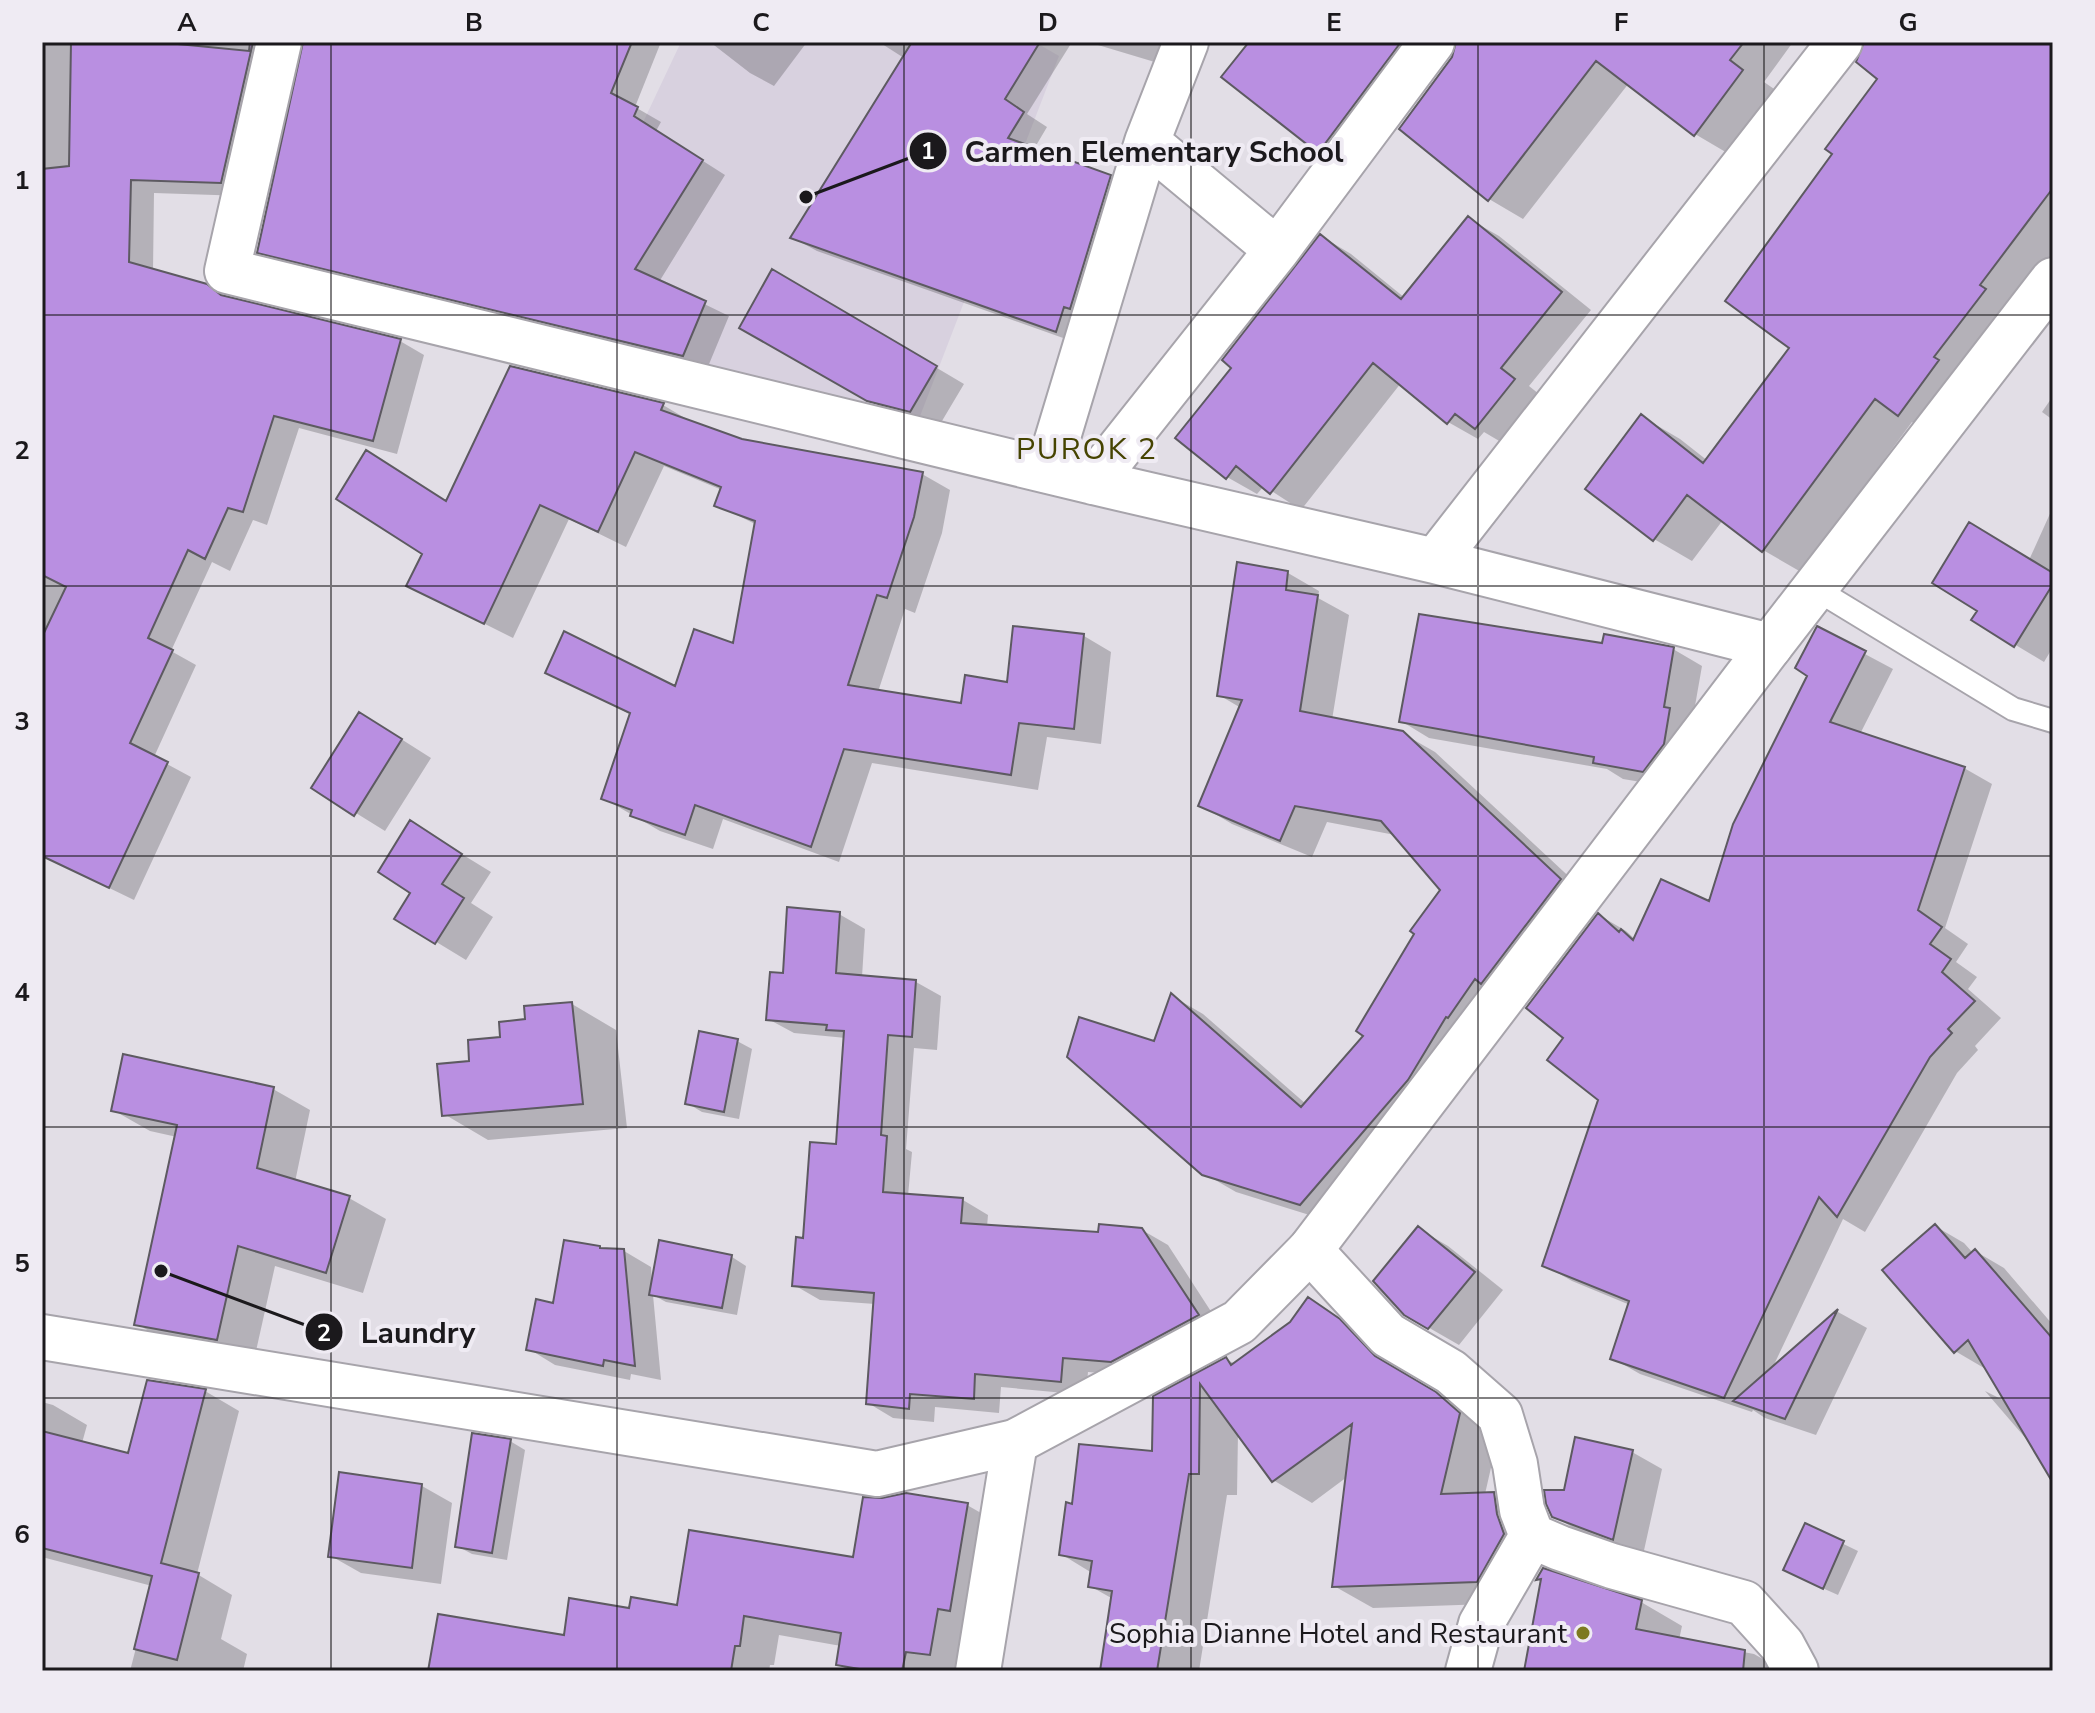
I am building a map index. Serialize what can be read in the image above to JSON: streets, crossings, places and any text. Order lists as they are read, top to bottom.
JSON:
{
  "districts": ["PUROK 2"],
  "places": ["Carmen Elementary School", "Laundry", "Sophia Dianne Hotel and Restaurant"],
  "grid": {
    "columns": [
      "A",
      "B",
      "C",
      "D",
      "E",
      "F",
      "G"
    ],
    "rows": [
      "1",
      "2",
      "3",
      "4",
      "5",
      "6"
    ]
  }
}
